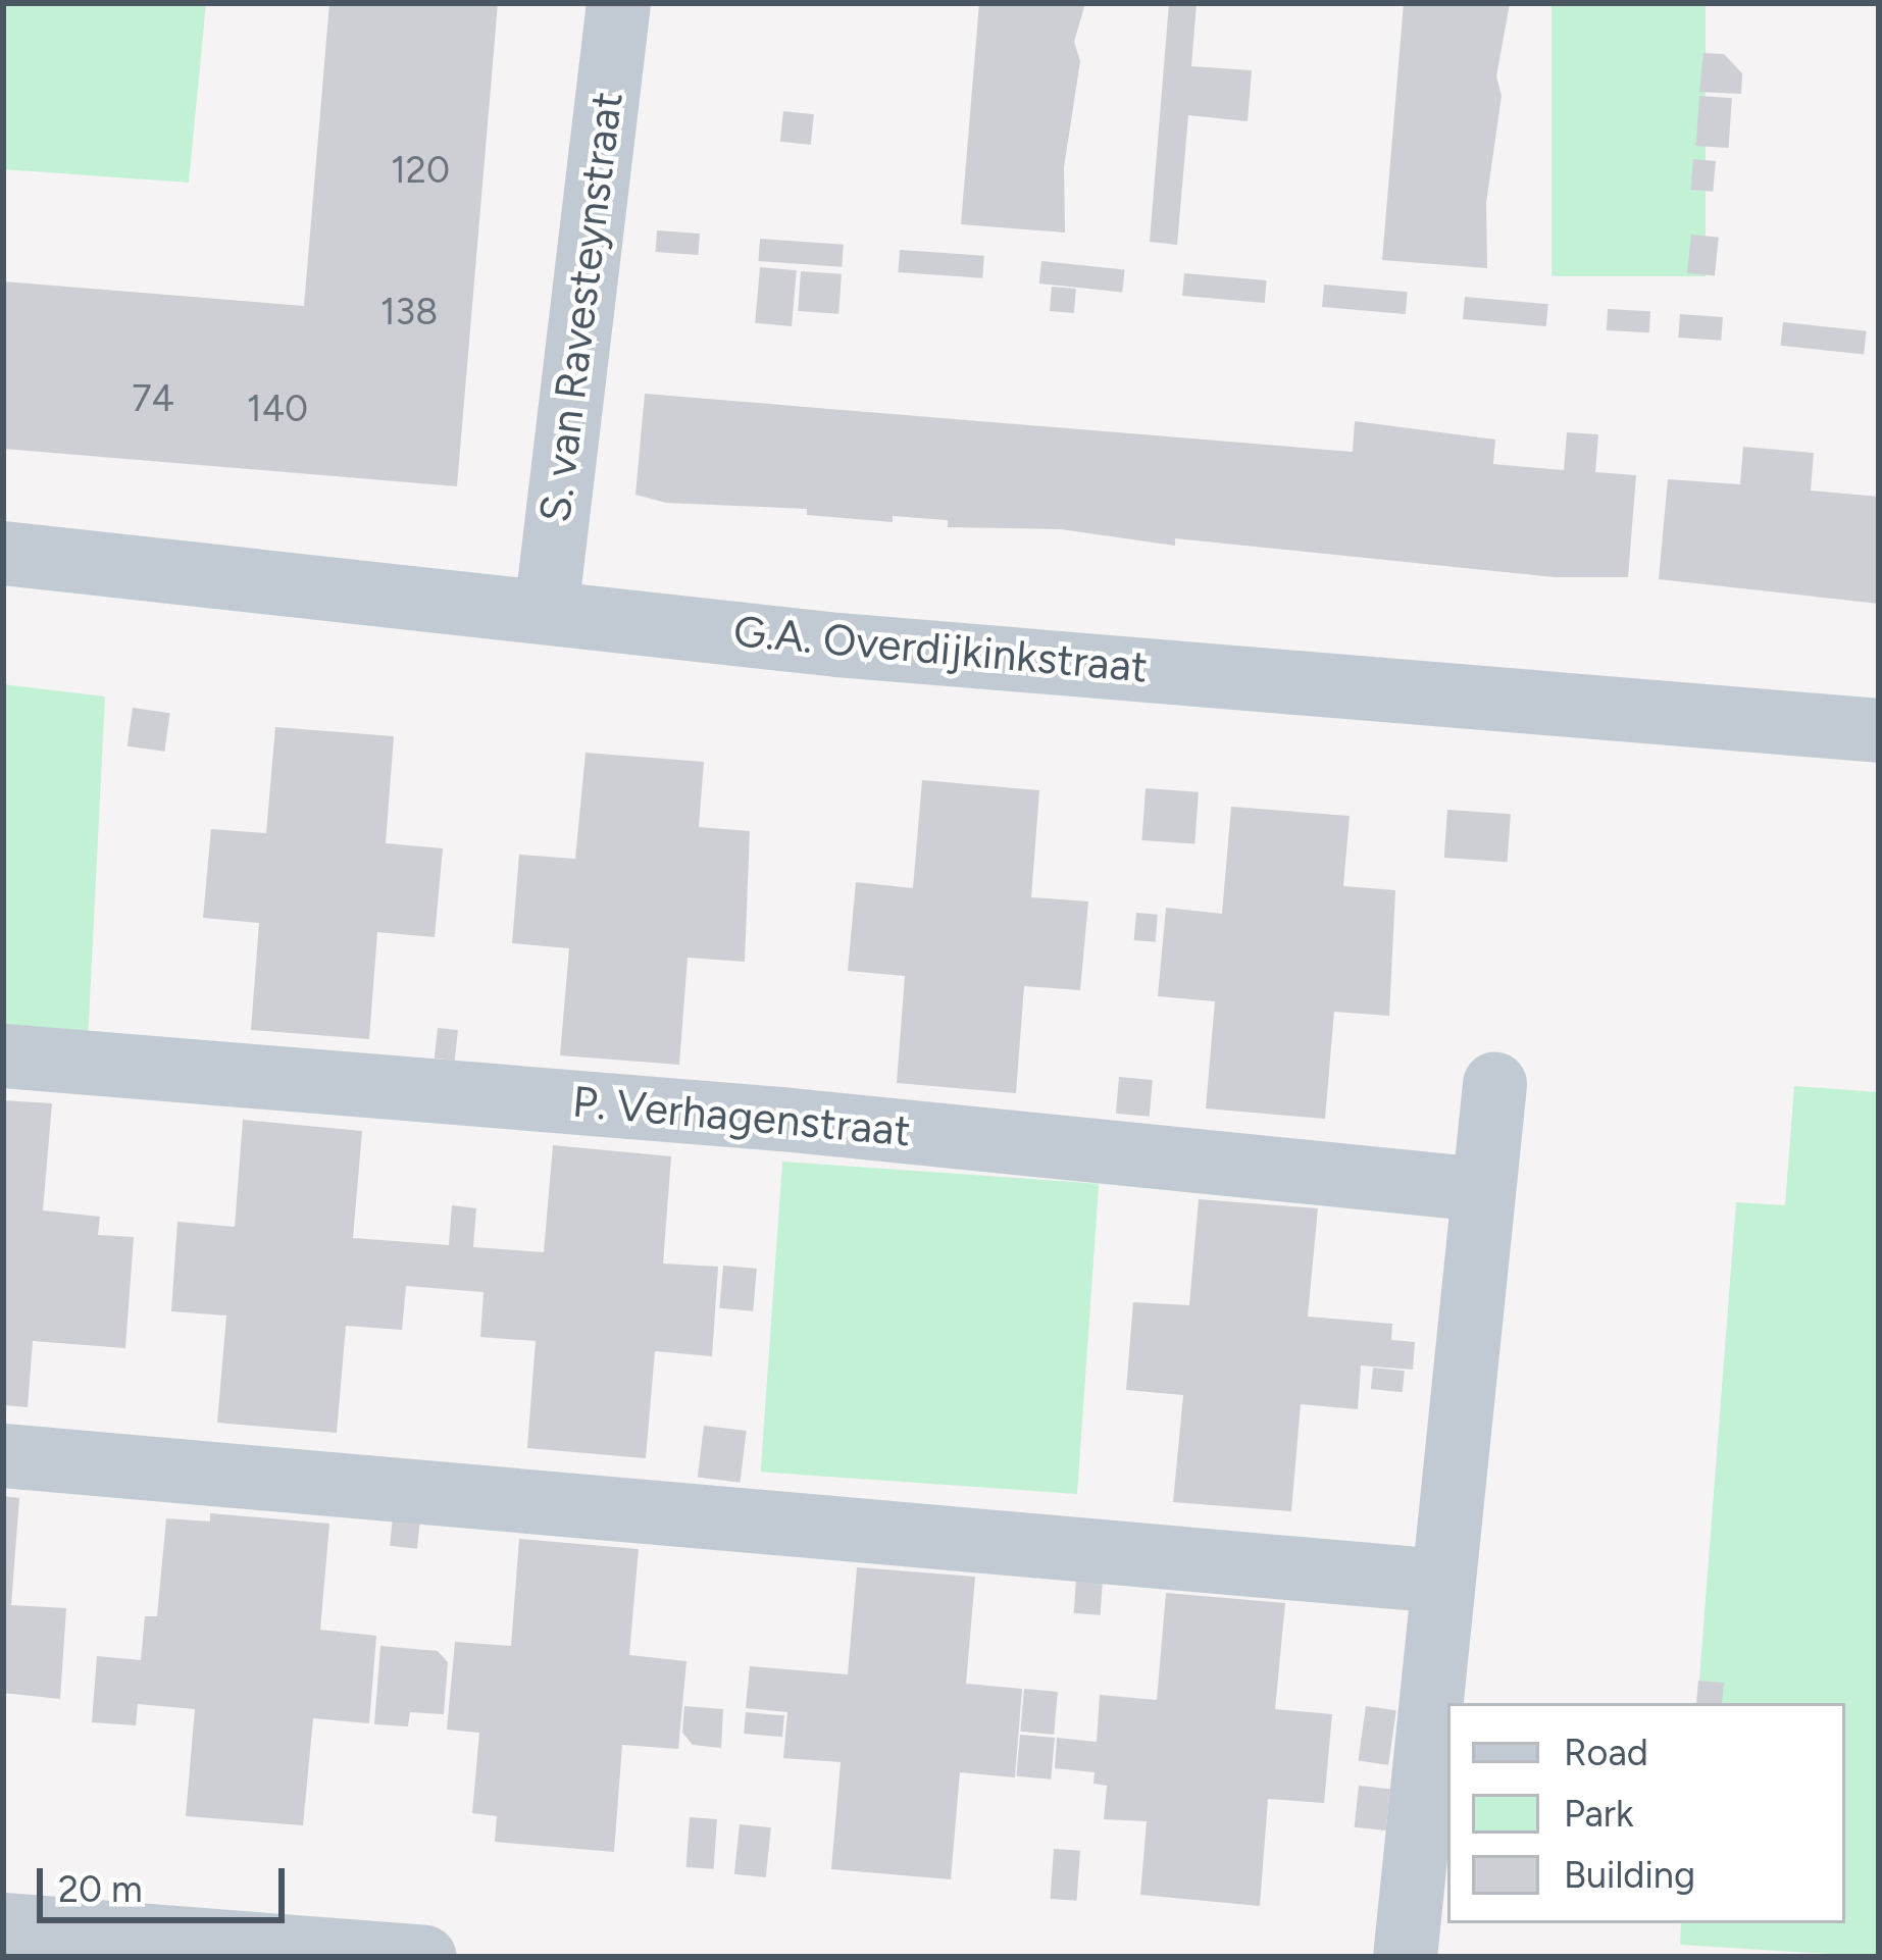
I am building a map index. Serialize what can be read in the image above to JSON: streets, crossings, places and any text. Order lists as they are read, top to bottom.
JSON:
{
  "streets": {
    "street": ["S. van Ravesteynstraat", "G.A. Overdijkinkstraat", "P. Verhagenstraat"]
  },
  "crossings": [
    ["S. van Ravesteynstraat", "G.A. Overdijkinkstraat"]
  ],
  "house_numbers": [
    "120",
    "138",
    "74",
    "140"
  ],
  "legend": ["Road", "Park", "Building"],
  "scale_bar": "20 m"
}
